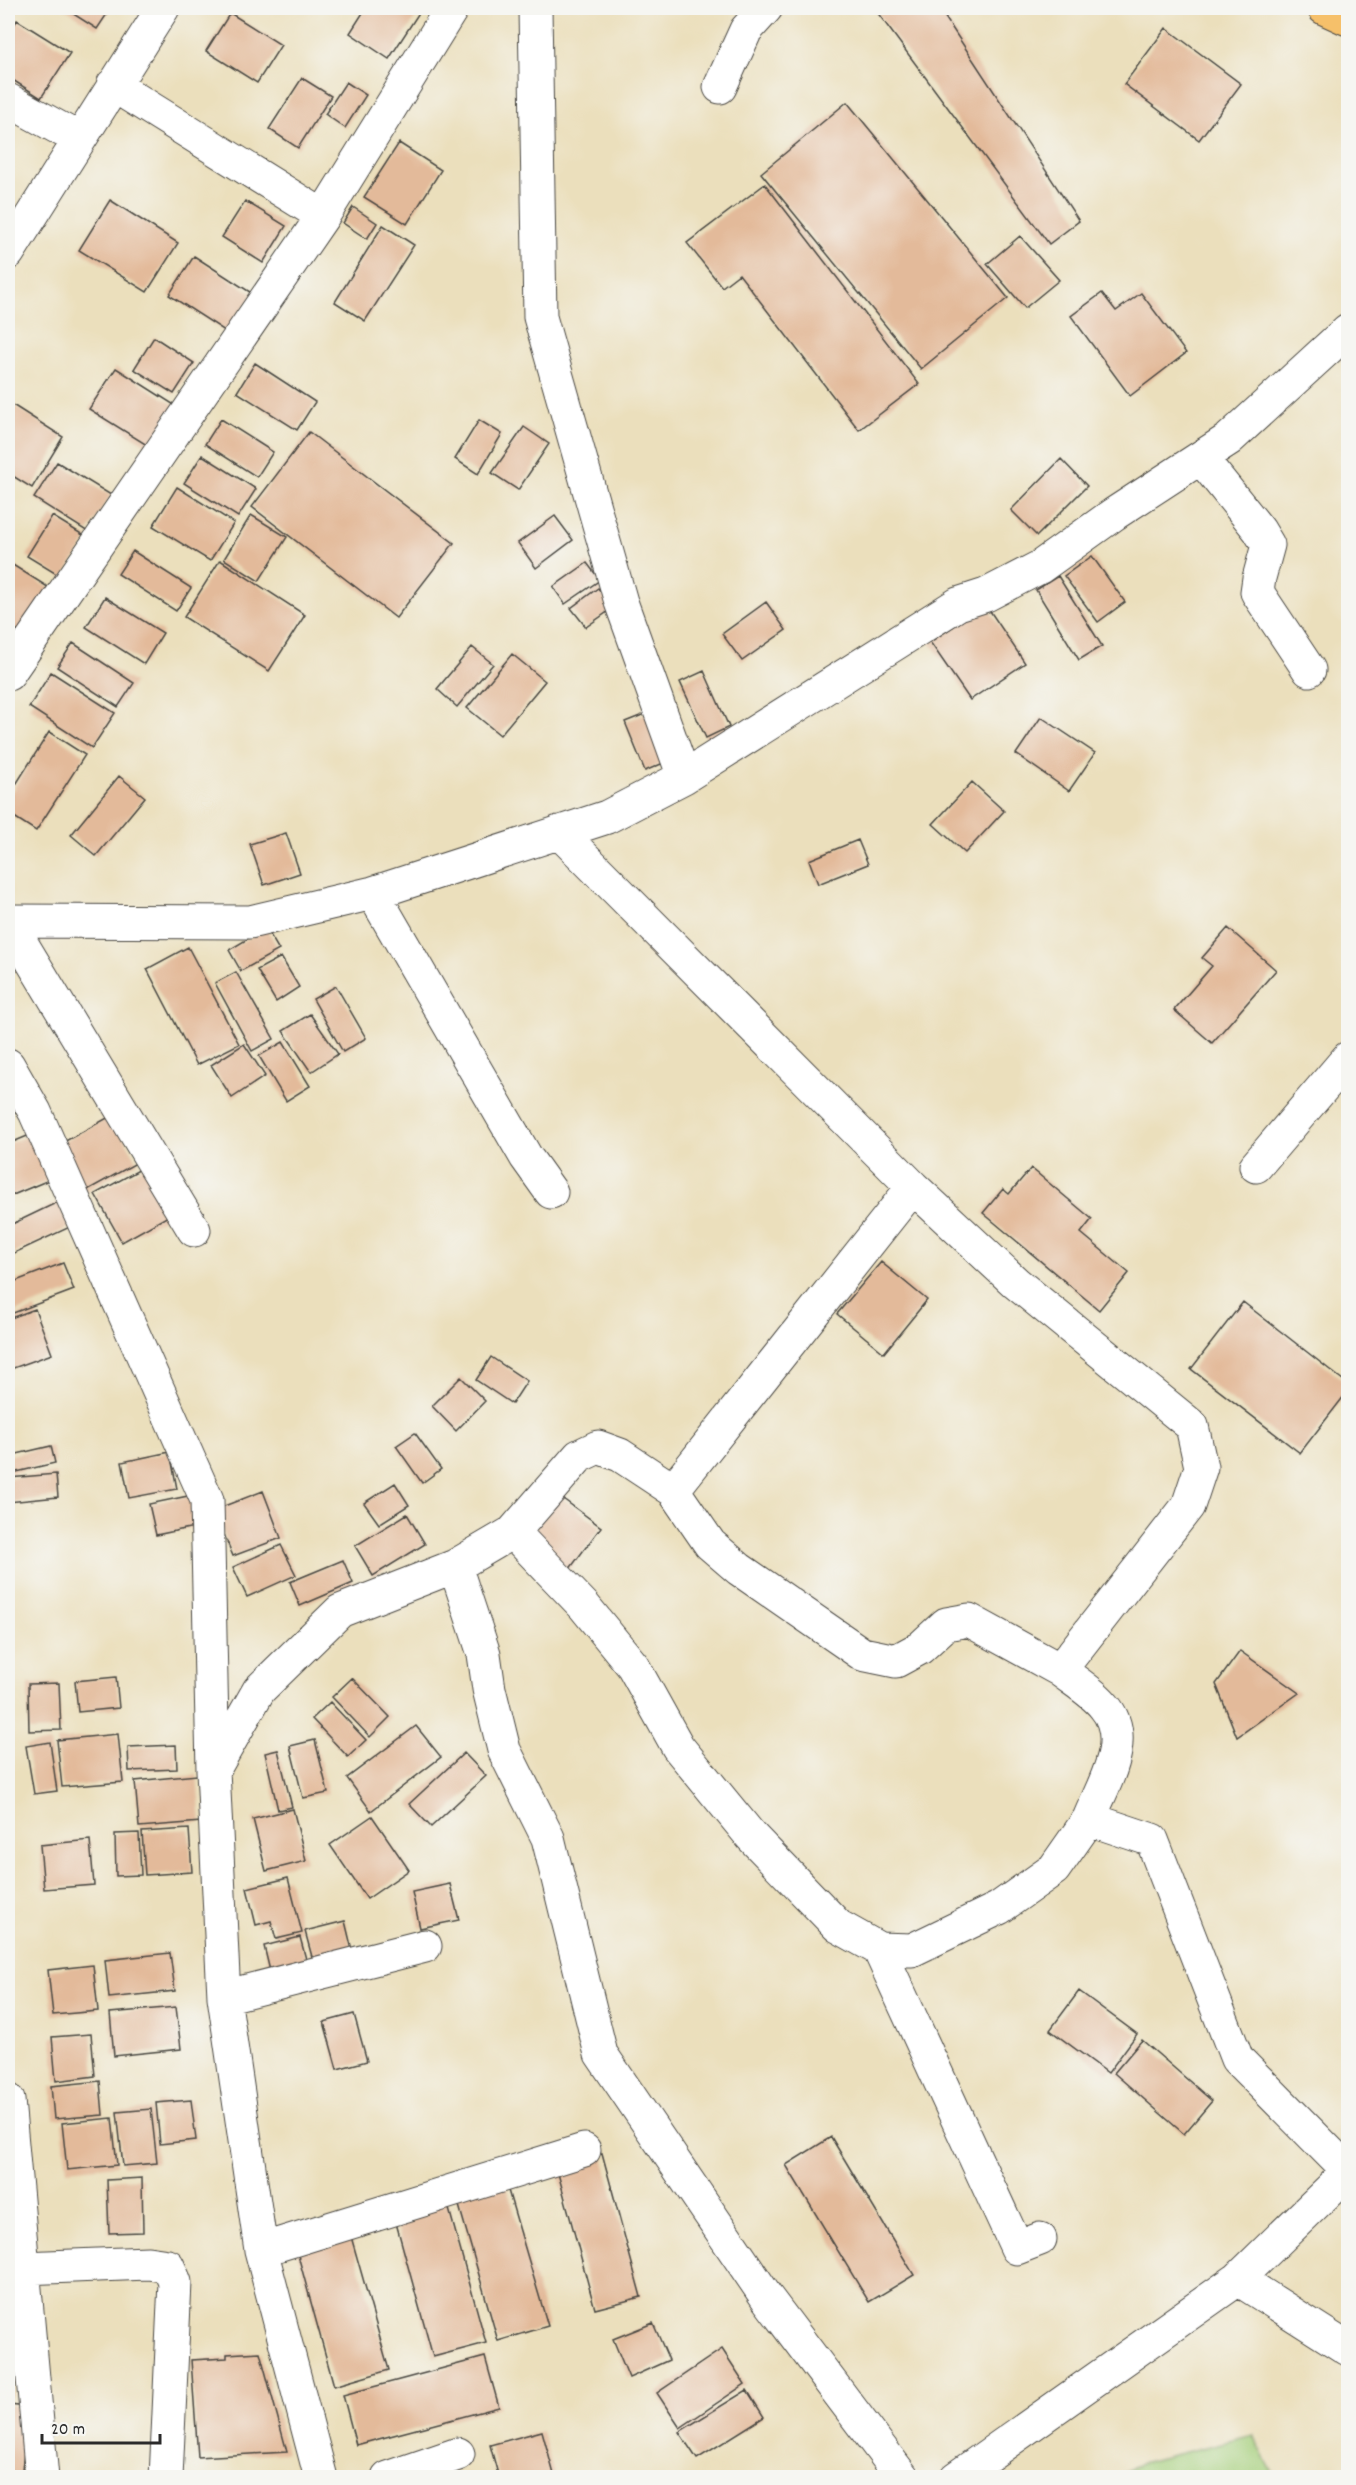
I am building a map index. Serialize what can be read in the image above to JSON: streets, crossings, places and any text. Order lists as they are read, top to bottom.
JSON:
{
  "scale_bar": "20 m"
}
